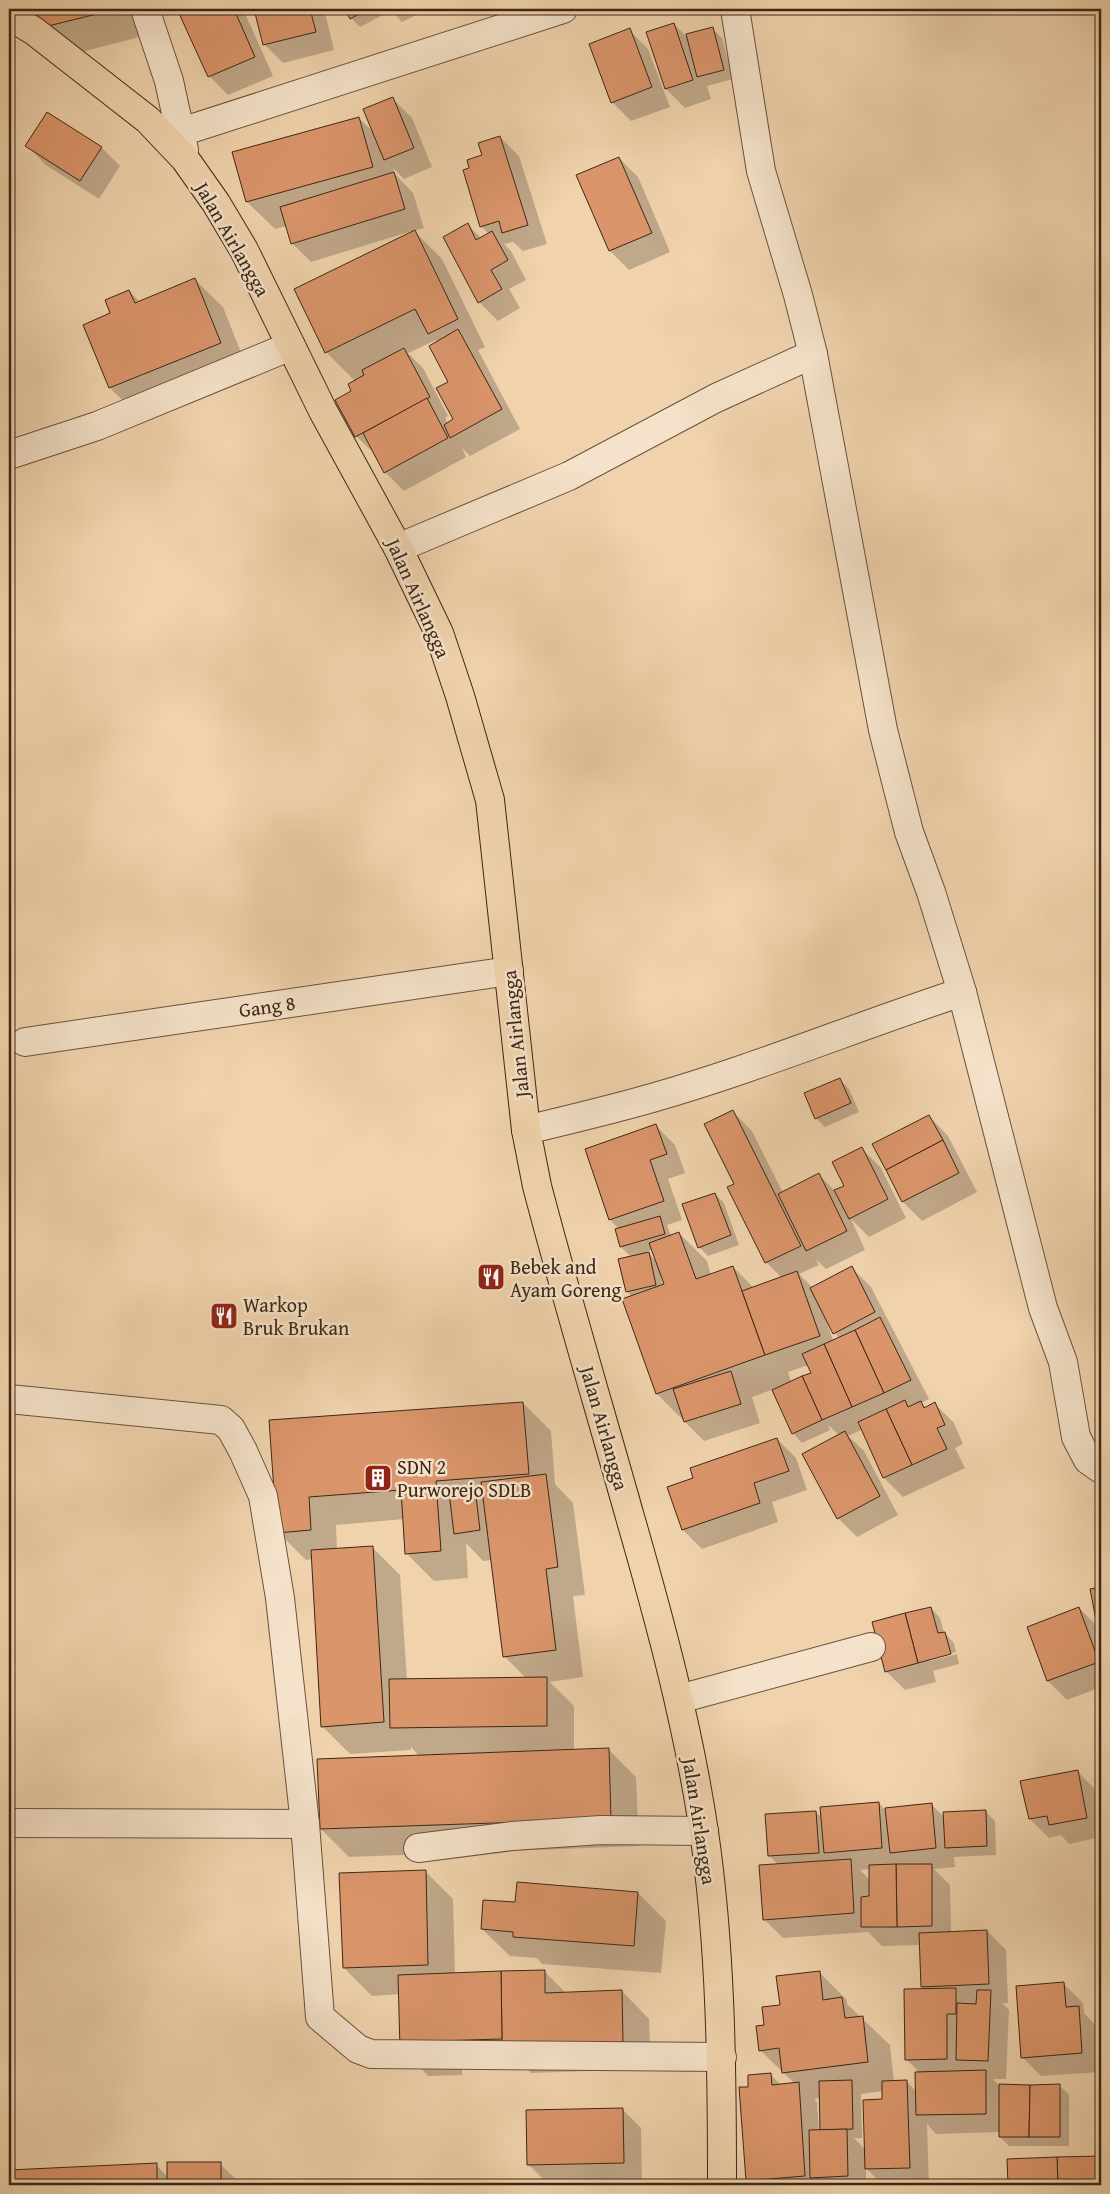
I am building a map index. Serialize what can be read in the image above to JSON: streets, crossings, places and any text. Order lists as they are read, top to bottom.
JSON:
{
  "streets": {
    "main road": ["Jalan Airlangga"],
    "street": ["Gang 8"]
  },
  "crossings": [
    ["Jalan Airlangga", "Gang 8"]
  ],
  "places": {
    "restaurant": ["Bebek and Ayam Goreng", "Warkop Bruk Brukan"],
    "building": ["SDN 2 Purworejo SDLB"]
  }
}
